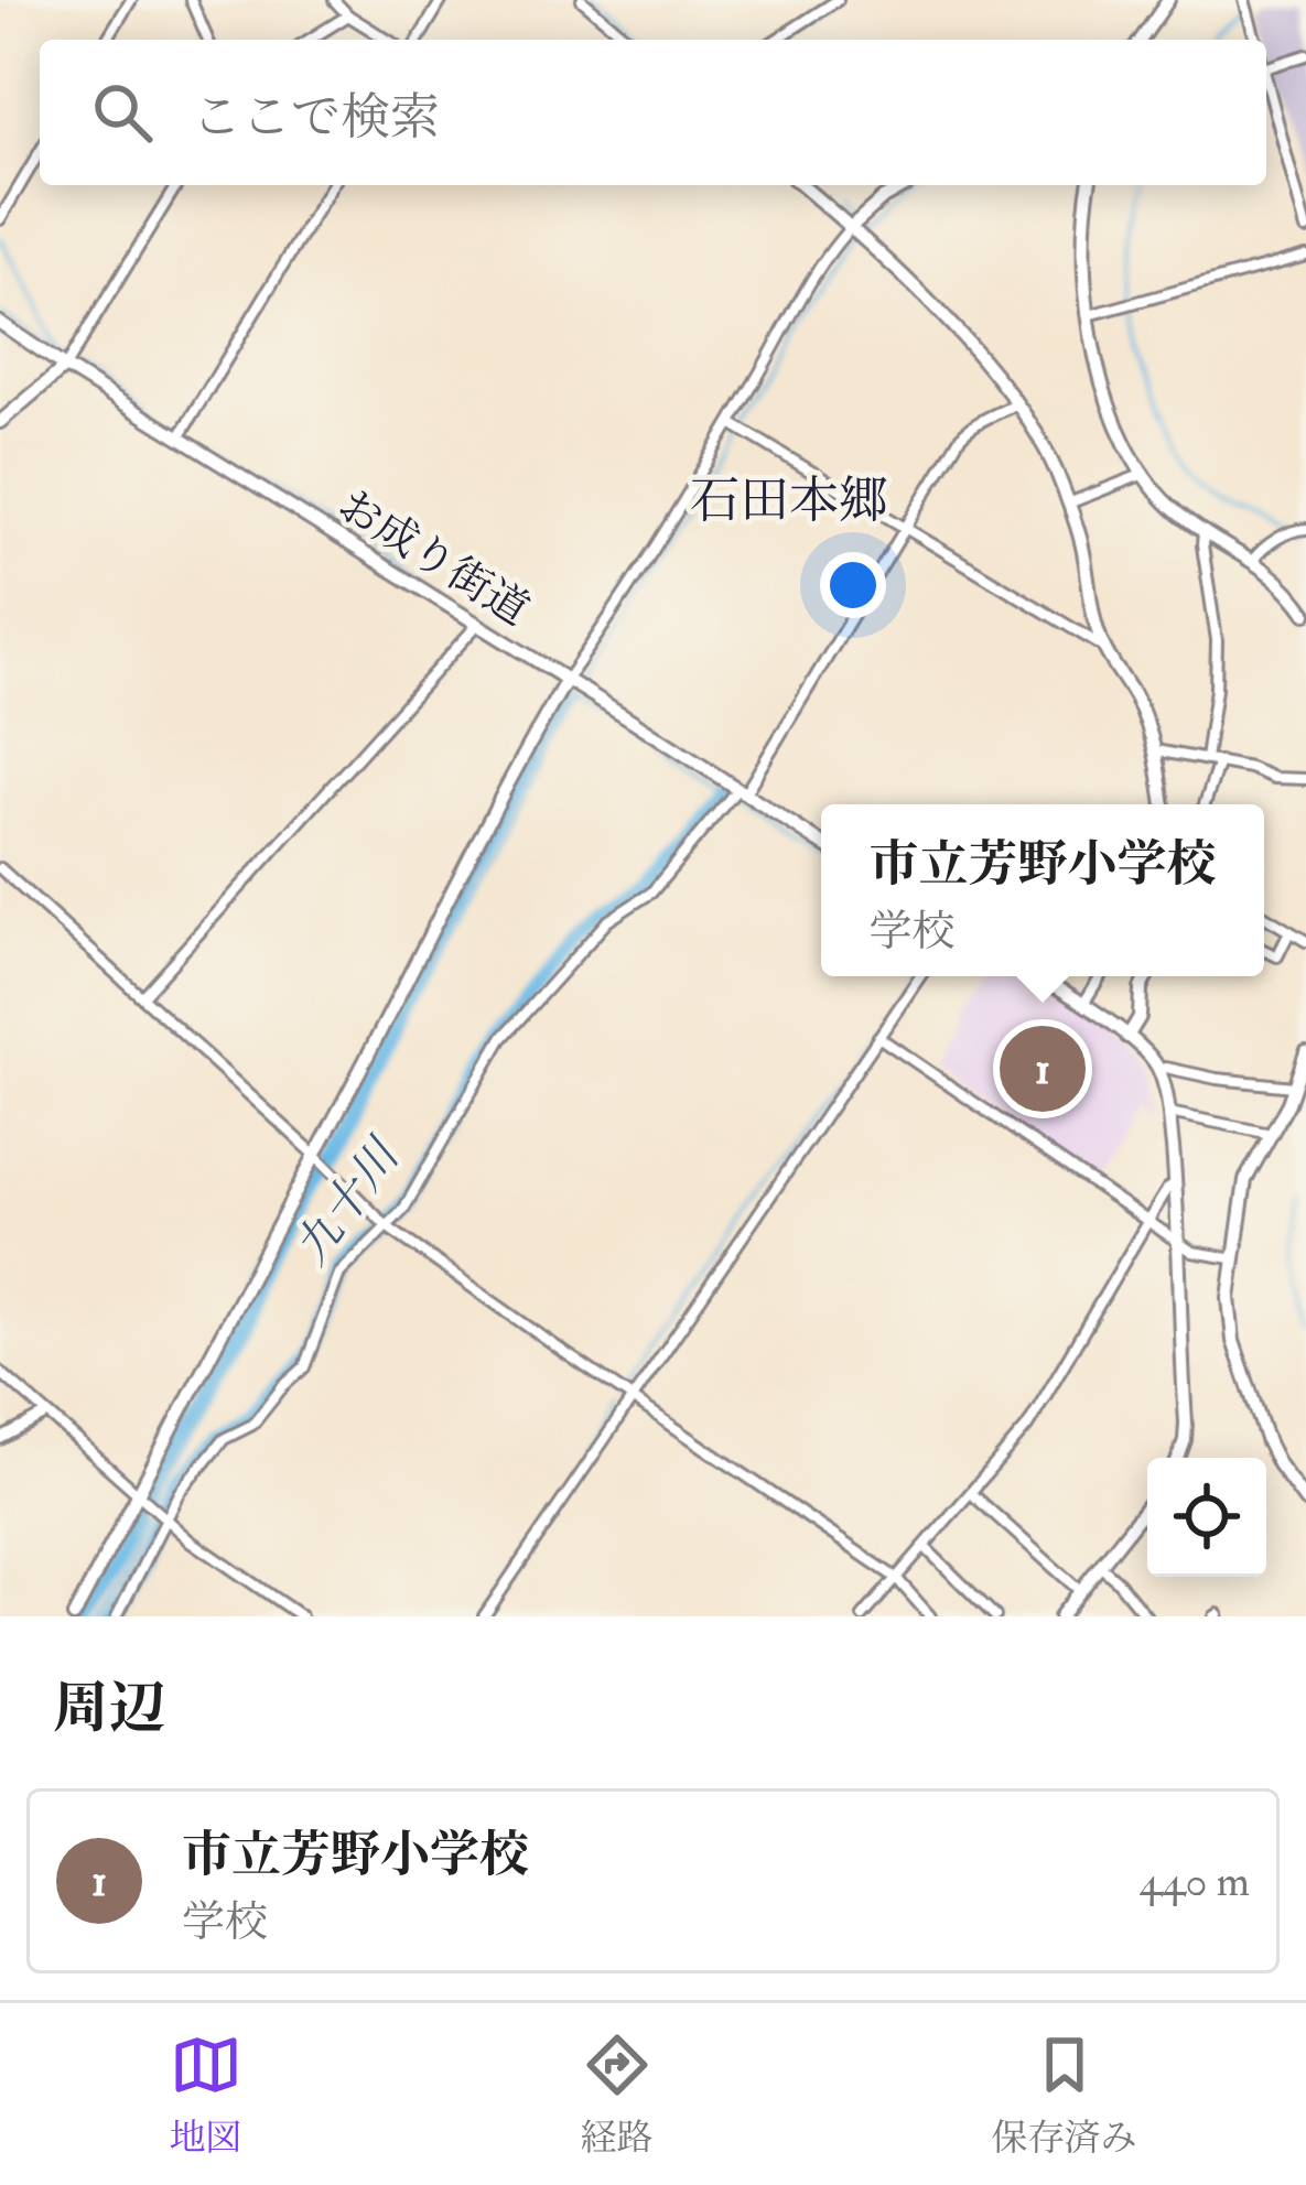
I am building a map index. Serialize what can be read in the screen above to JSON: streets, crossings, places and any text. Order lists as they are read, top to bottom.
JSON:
{
  "streets": {
    "street": ["お成り街道"]
  },
  "districts": ["石田本郷"],
  "water": ["九十川"],
  "page": {
    "search": "ここで検索",
    "popup": ["市立芳野小学校", "学校"],
    "pins": "1",
    "heading": "周辺",
    "list": [
      {
        "mark": "1",
        "name": "市立芳野小学校",
        "note": "学校",
        "value": "440 m"
      }
    ],
    "nav": ["地図", "経路", "保存済み"]
  }
}
